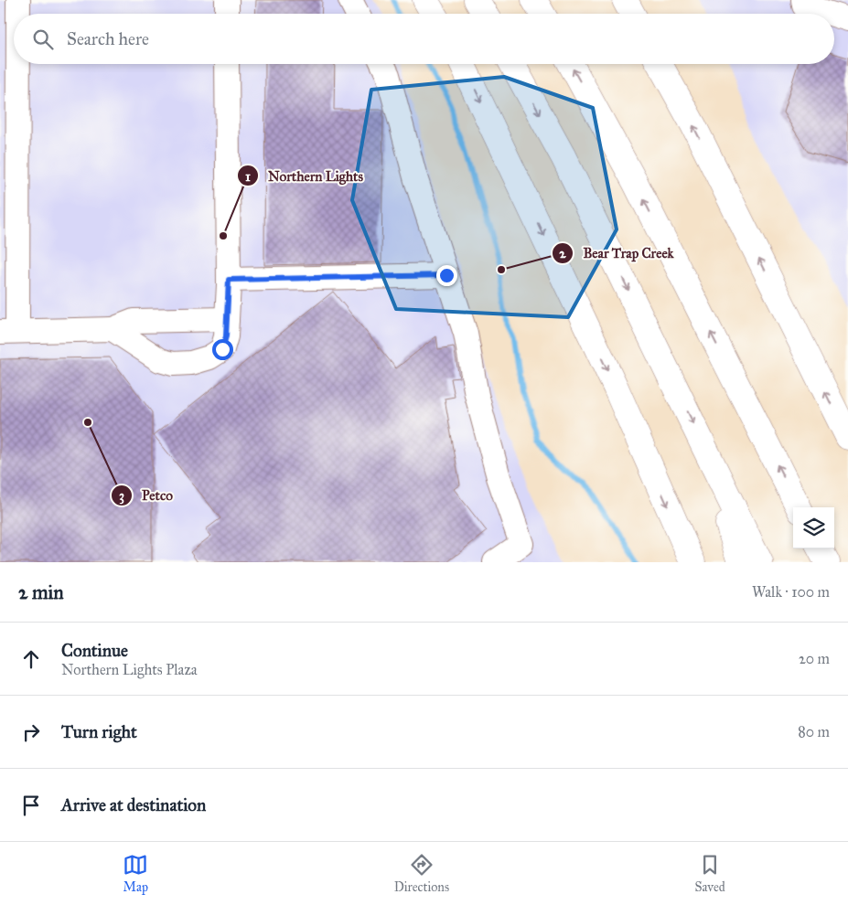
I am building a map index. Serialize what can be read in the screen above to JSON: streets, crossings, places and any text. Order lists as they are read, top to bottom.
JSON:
{
  "places": ["Northern Lights", "Bear Trap Creek", "Petco"],
  "page": {
    "search": "Search here",
    "heading": ["2 min", "Walk · 100 m"],
    "list": [
      ["Continue", "Northern Lights Plaza", "20 m"],
      ["Turn right", "80 m"],
      "Arrive at destination"
    ],
    "nav": ["Map", "Directions", "Saved"]
  }
}
